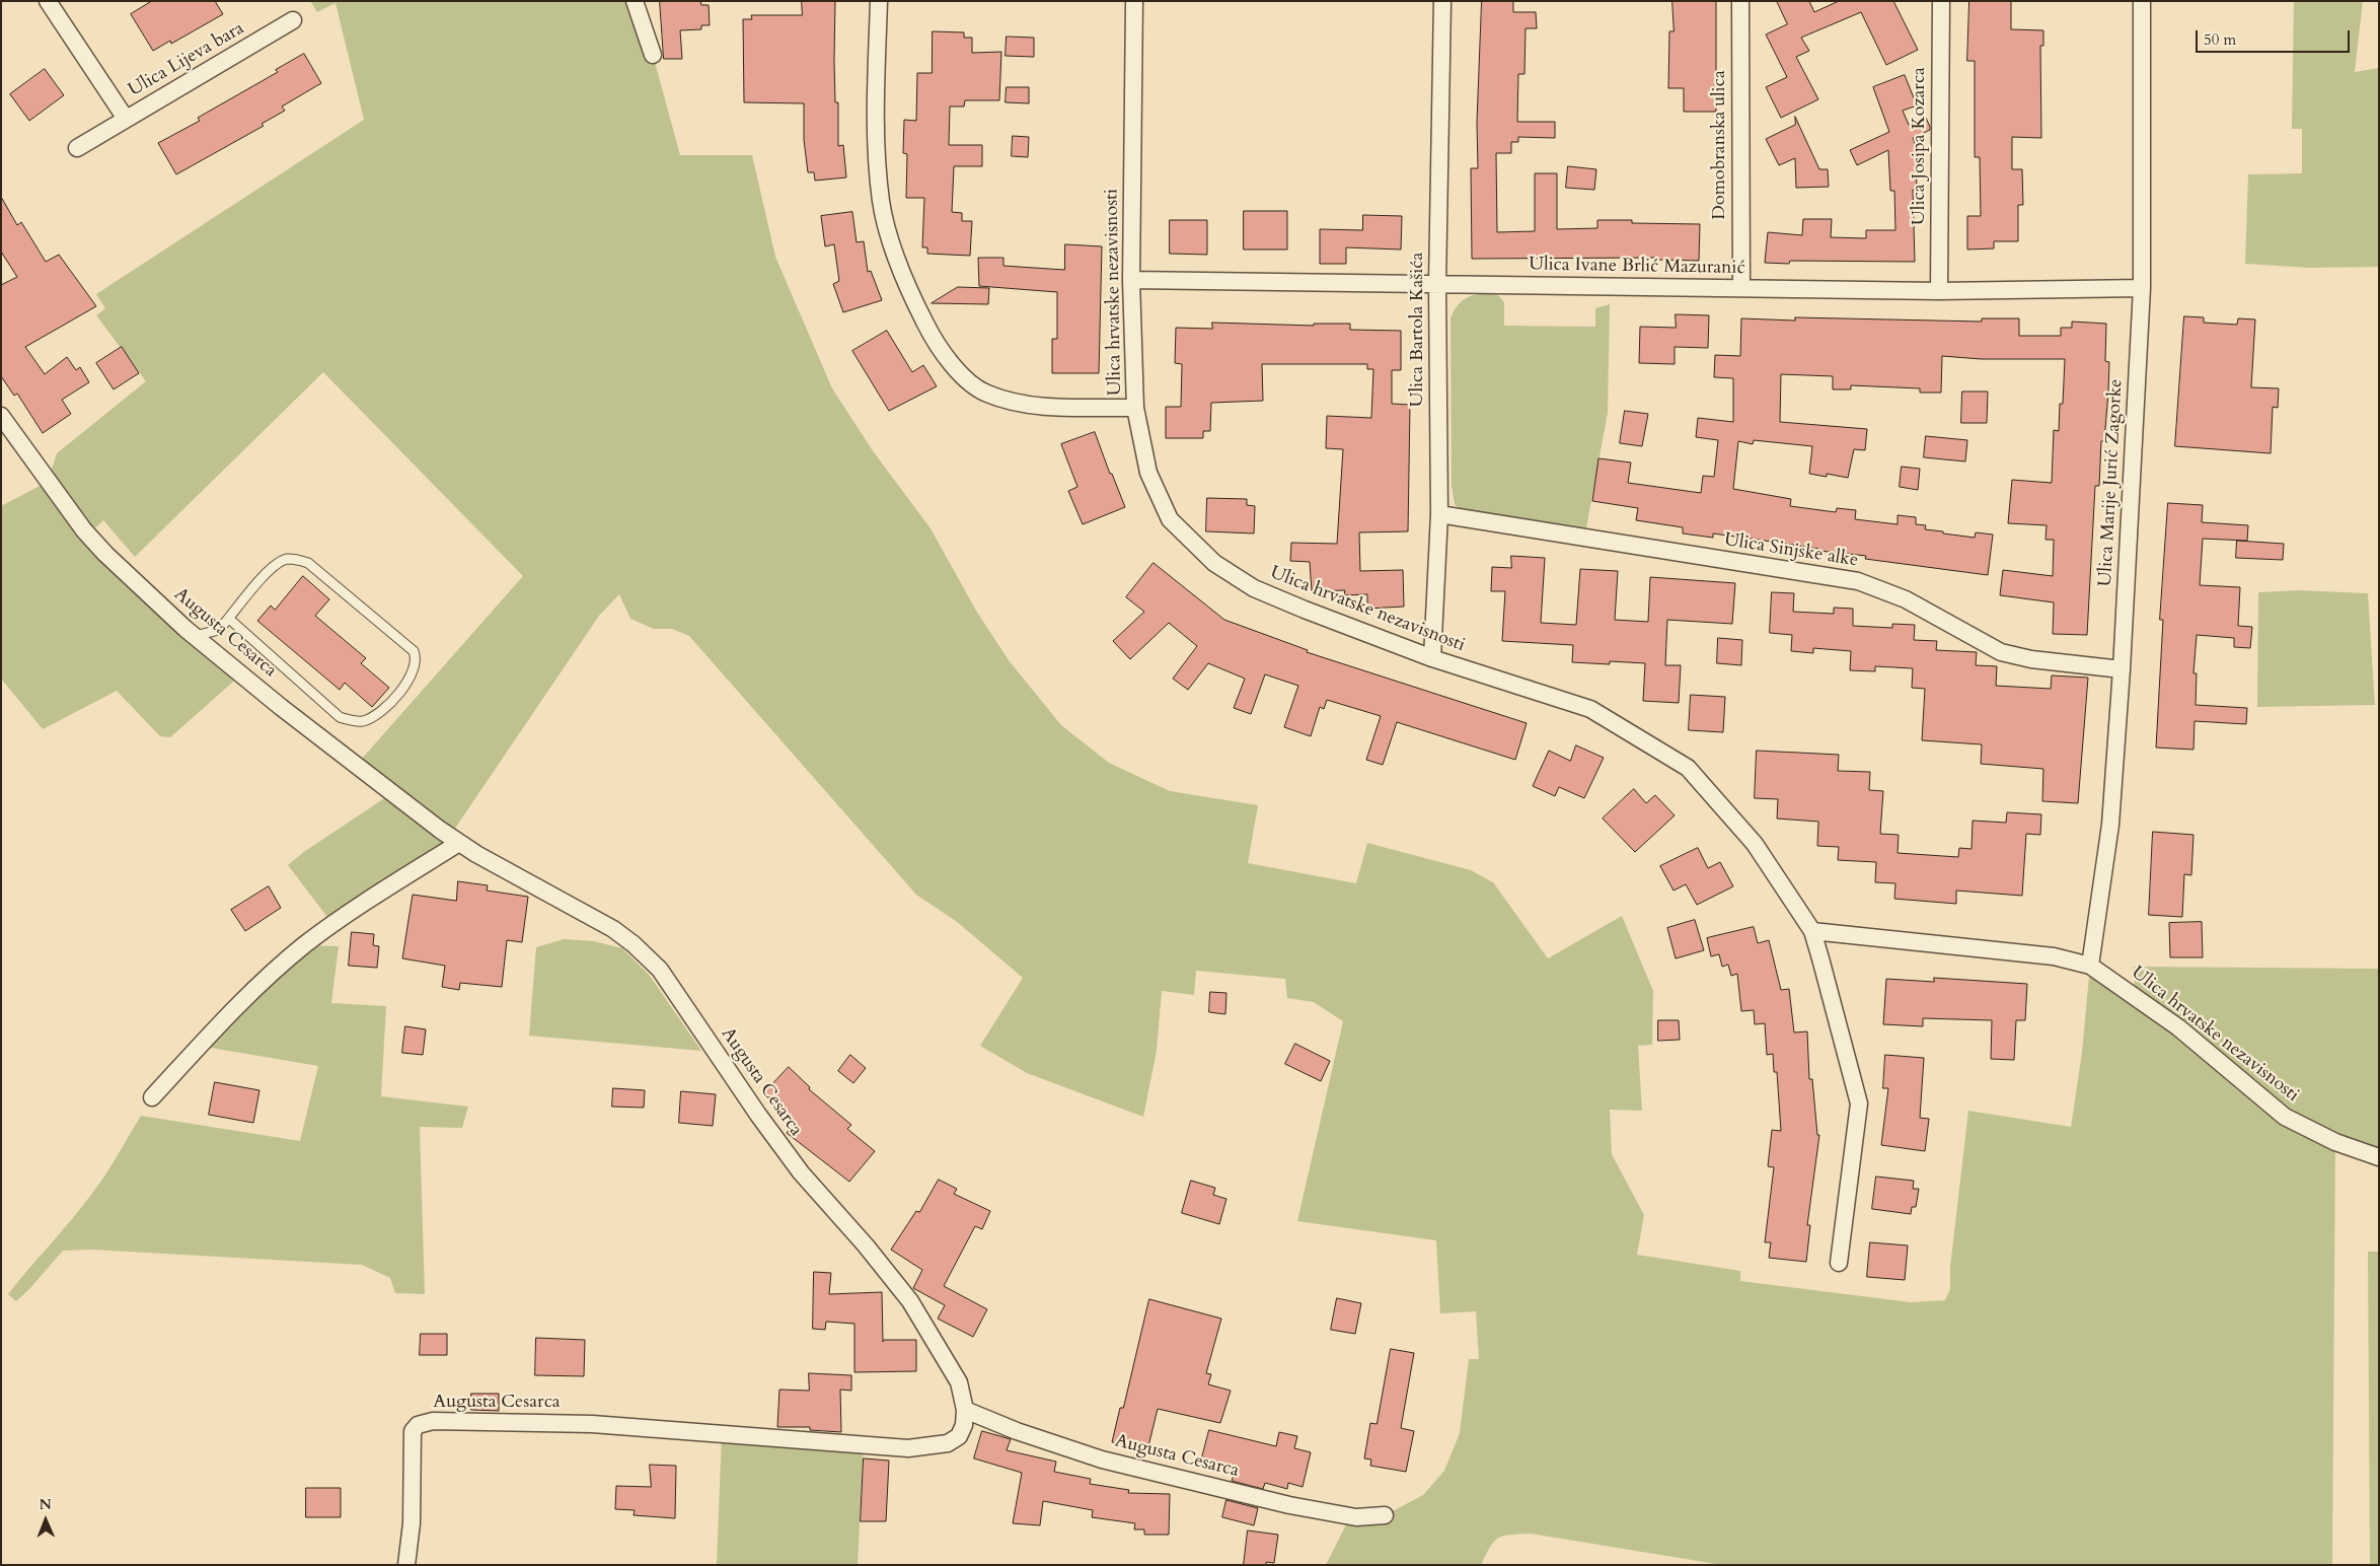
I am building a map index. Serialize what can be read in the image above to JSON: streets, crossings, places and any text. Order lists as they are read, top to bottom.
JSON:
{
  "streets": {
    "street": [
      "Ulica Lijeva bara",
      "Domobranska ulica",
      "Ulica Josipa Kozarca",
      "Ulica Ivane Brlić Mazuranić",
      "Ulica hrvatske nezavisnosti",
      "Ulica Bartola Kašića",
      "Ulica Marije Jurić Zagorke",
      "Ulica Sinjske alke",
      "Augusta Cesarca"
    ]
  },
  "crossings": [
    ["Domobranska ulica", "Ulica Ivane Brlić Mazuranić"],
    ["Ulica Josipa Kozarca", "Ulica Ivane Brlić Mazuranić"],
    ["Ulica Ivane Brlić Mazuranić", "Ulica hrvatske nezavisnosti"],
    ["Ulica Ivane Brlić Mazuranić", "Ulica Bartola Kašića"],
    ["Ulica Ivane Brlić Mazuranić", "Ulica Marije Jurić Zagorke"],
    ["Ulica hrvatske nezavisnosti", "Ulica Bartola Kašića"],
    ["Ulica hrvatske nezavisnosti", "Ulica Marije Jurić Zagorke"],
    ["Ulica Bartola Kašića", "Ulica Sinjske alke"],
    ["Ulica Marije Jurić Zagorke", "Ulica Sinjske alke"]
  ],
  "scale_bar": "50 m",
  "north": "top"
}
